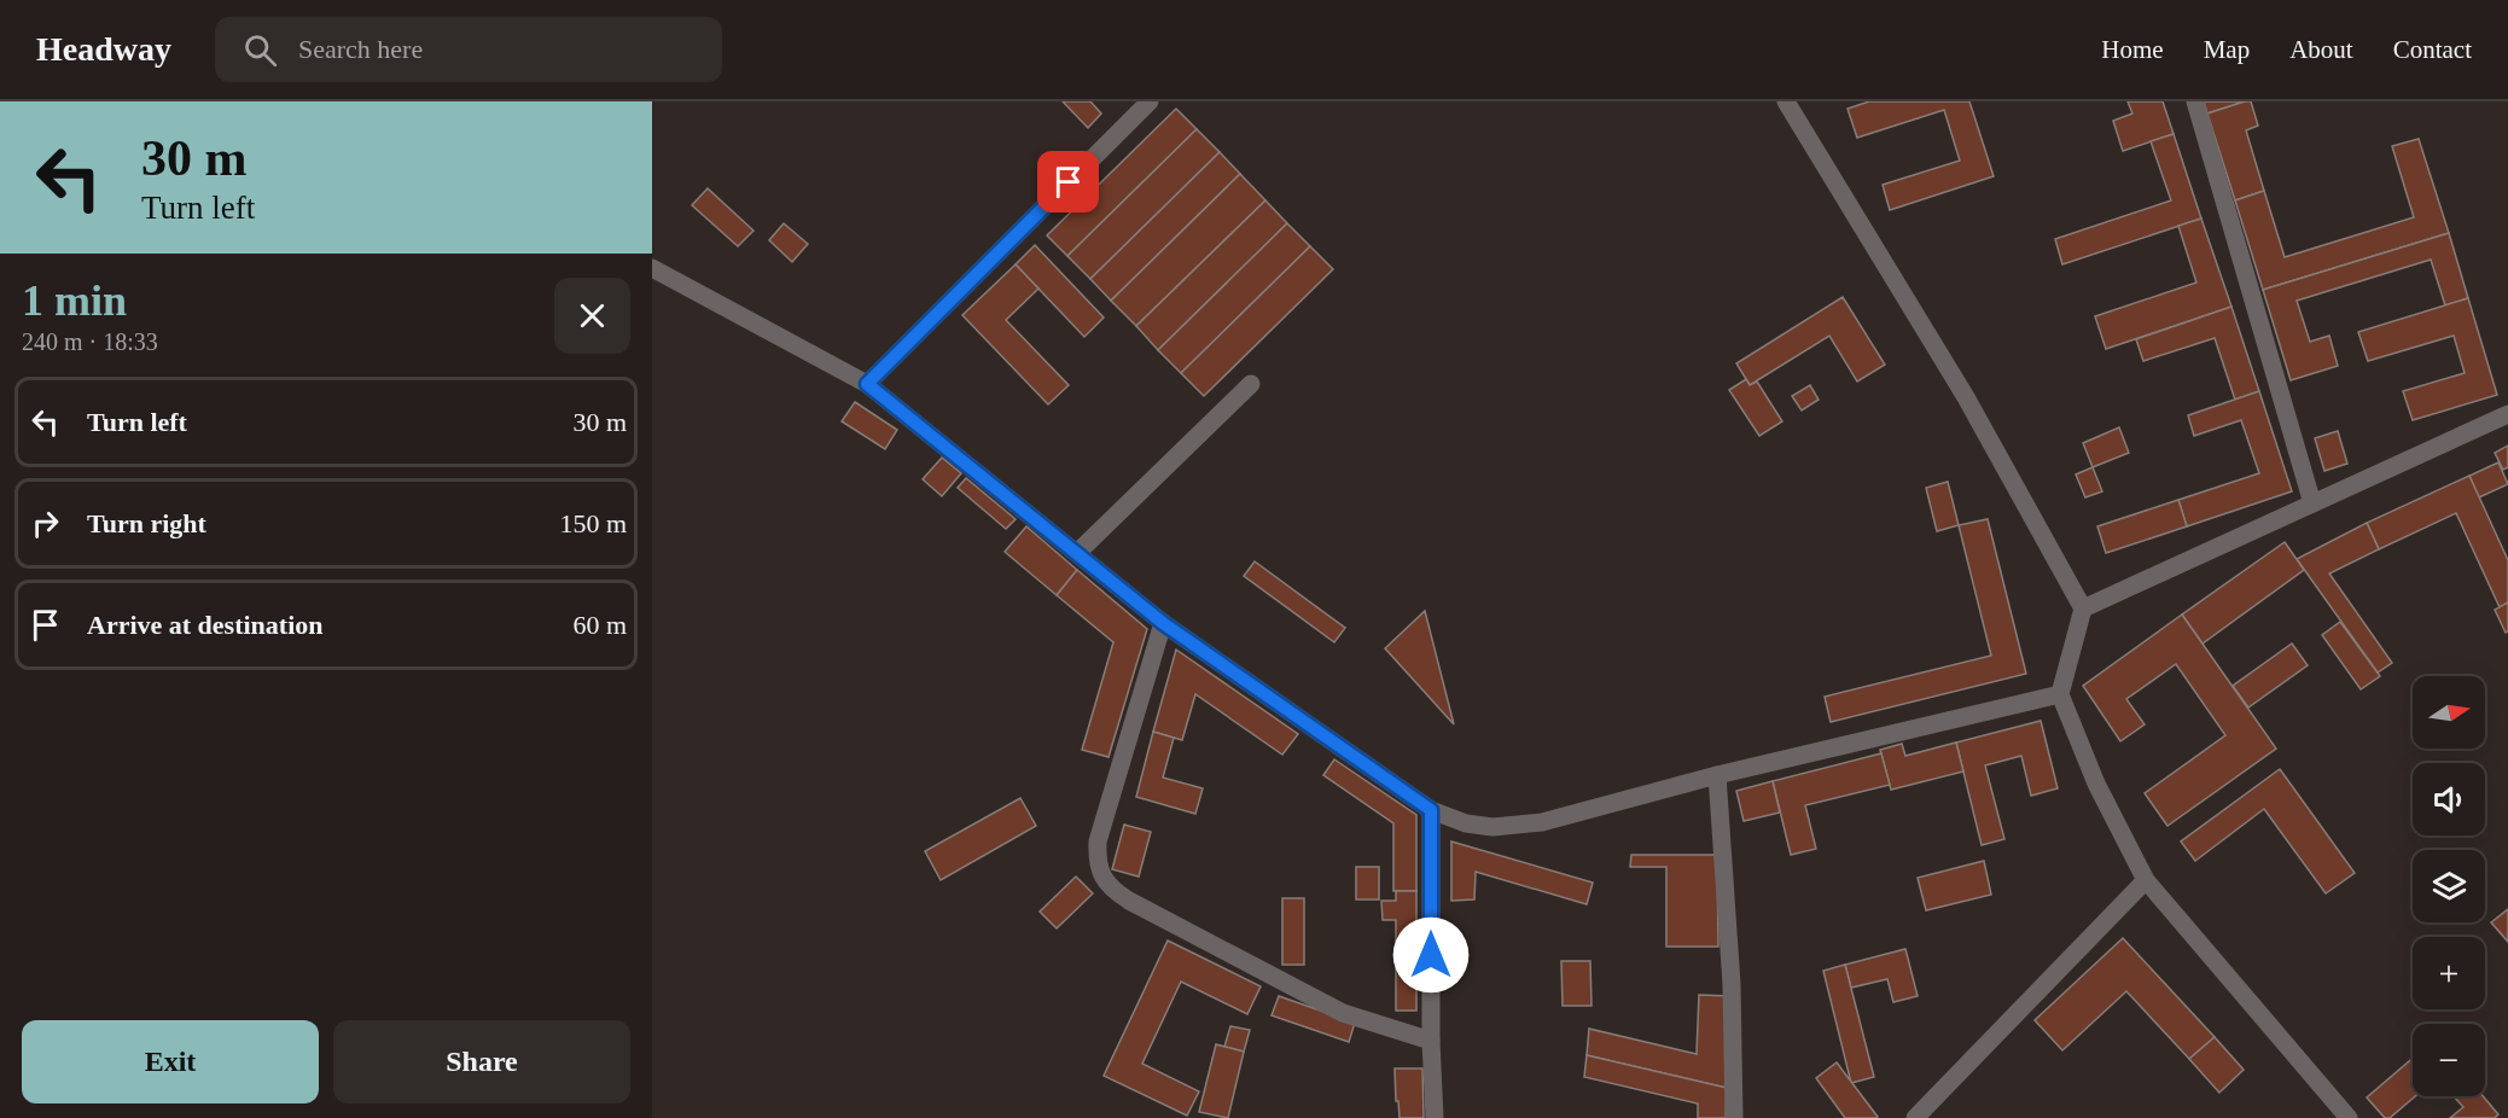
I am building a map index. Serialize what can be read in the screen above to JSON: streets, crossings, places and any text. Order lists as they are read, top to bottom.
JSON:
{
  "north": "right",
  "page": {
    "header": "Headway",
    "search": "Search here",
    "nav": [
      "Home",
      "Map",
      "About",
      "Contact"
    ],
    "turn": ["30 m", "Turn left"],
    "heading": ["1 min", "240 m · 18:33"],
    "list": [
      {
        "name": "Turn left",
        "value": "30 m"
      },
      {
        "name": "Turn right",
        "value": "150 m"
      },
      {
        "name": "Arrive at destination",
        "value": "60 m"
      }
    ],
    "map_buttons": ["+", "−"],
    "buttons": ["Exit", "Share"]
  }
}
